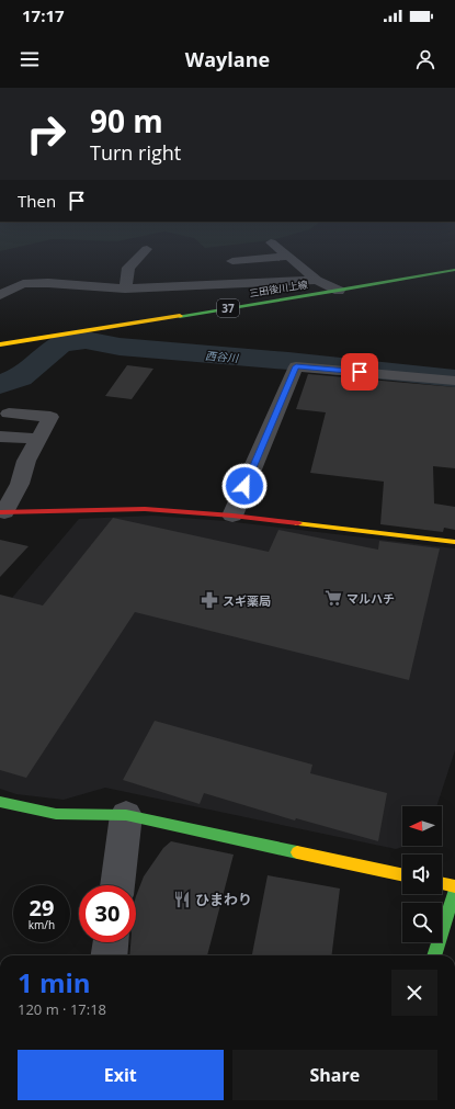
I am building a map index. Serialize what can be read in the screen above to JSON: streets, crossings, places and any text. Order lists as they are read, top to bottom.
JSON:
{
  "streets": {
    "main road": ["三田後川上線", "37"]
  },
  "water": ["西谷川"],
  "places": {
    "supermarket": ["マルハチ"],
    "pharmacy": ["スギ薬局"],
    "restaurant": ["ひまわり"]
  },
  "north": "left",
  "page": {
    "status": "17:17",
    "header": "Waylane",
    "turn": ["90 m", "Turn right"],
    "then": "Then",
    "speed": "29 km/h",
    "limit": "30",
    "heading": ["1 min", "120 m · 17:18"],
    "buttons": ["Exit", "Share"]
  }
}
